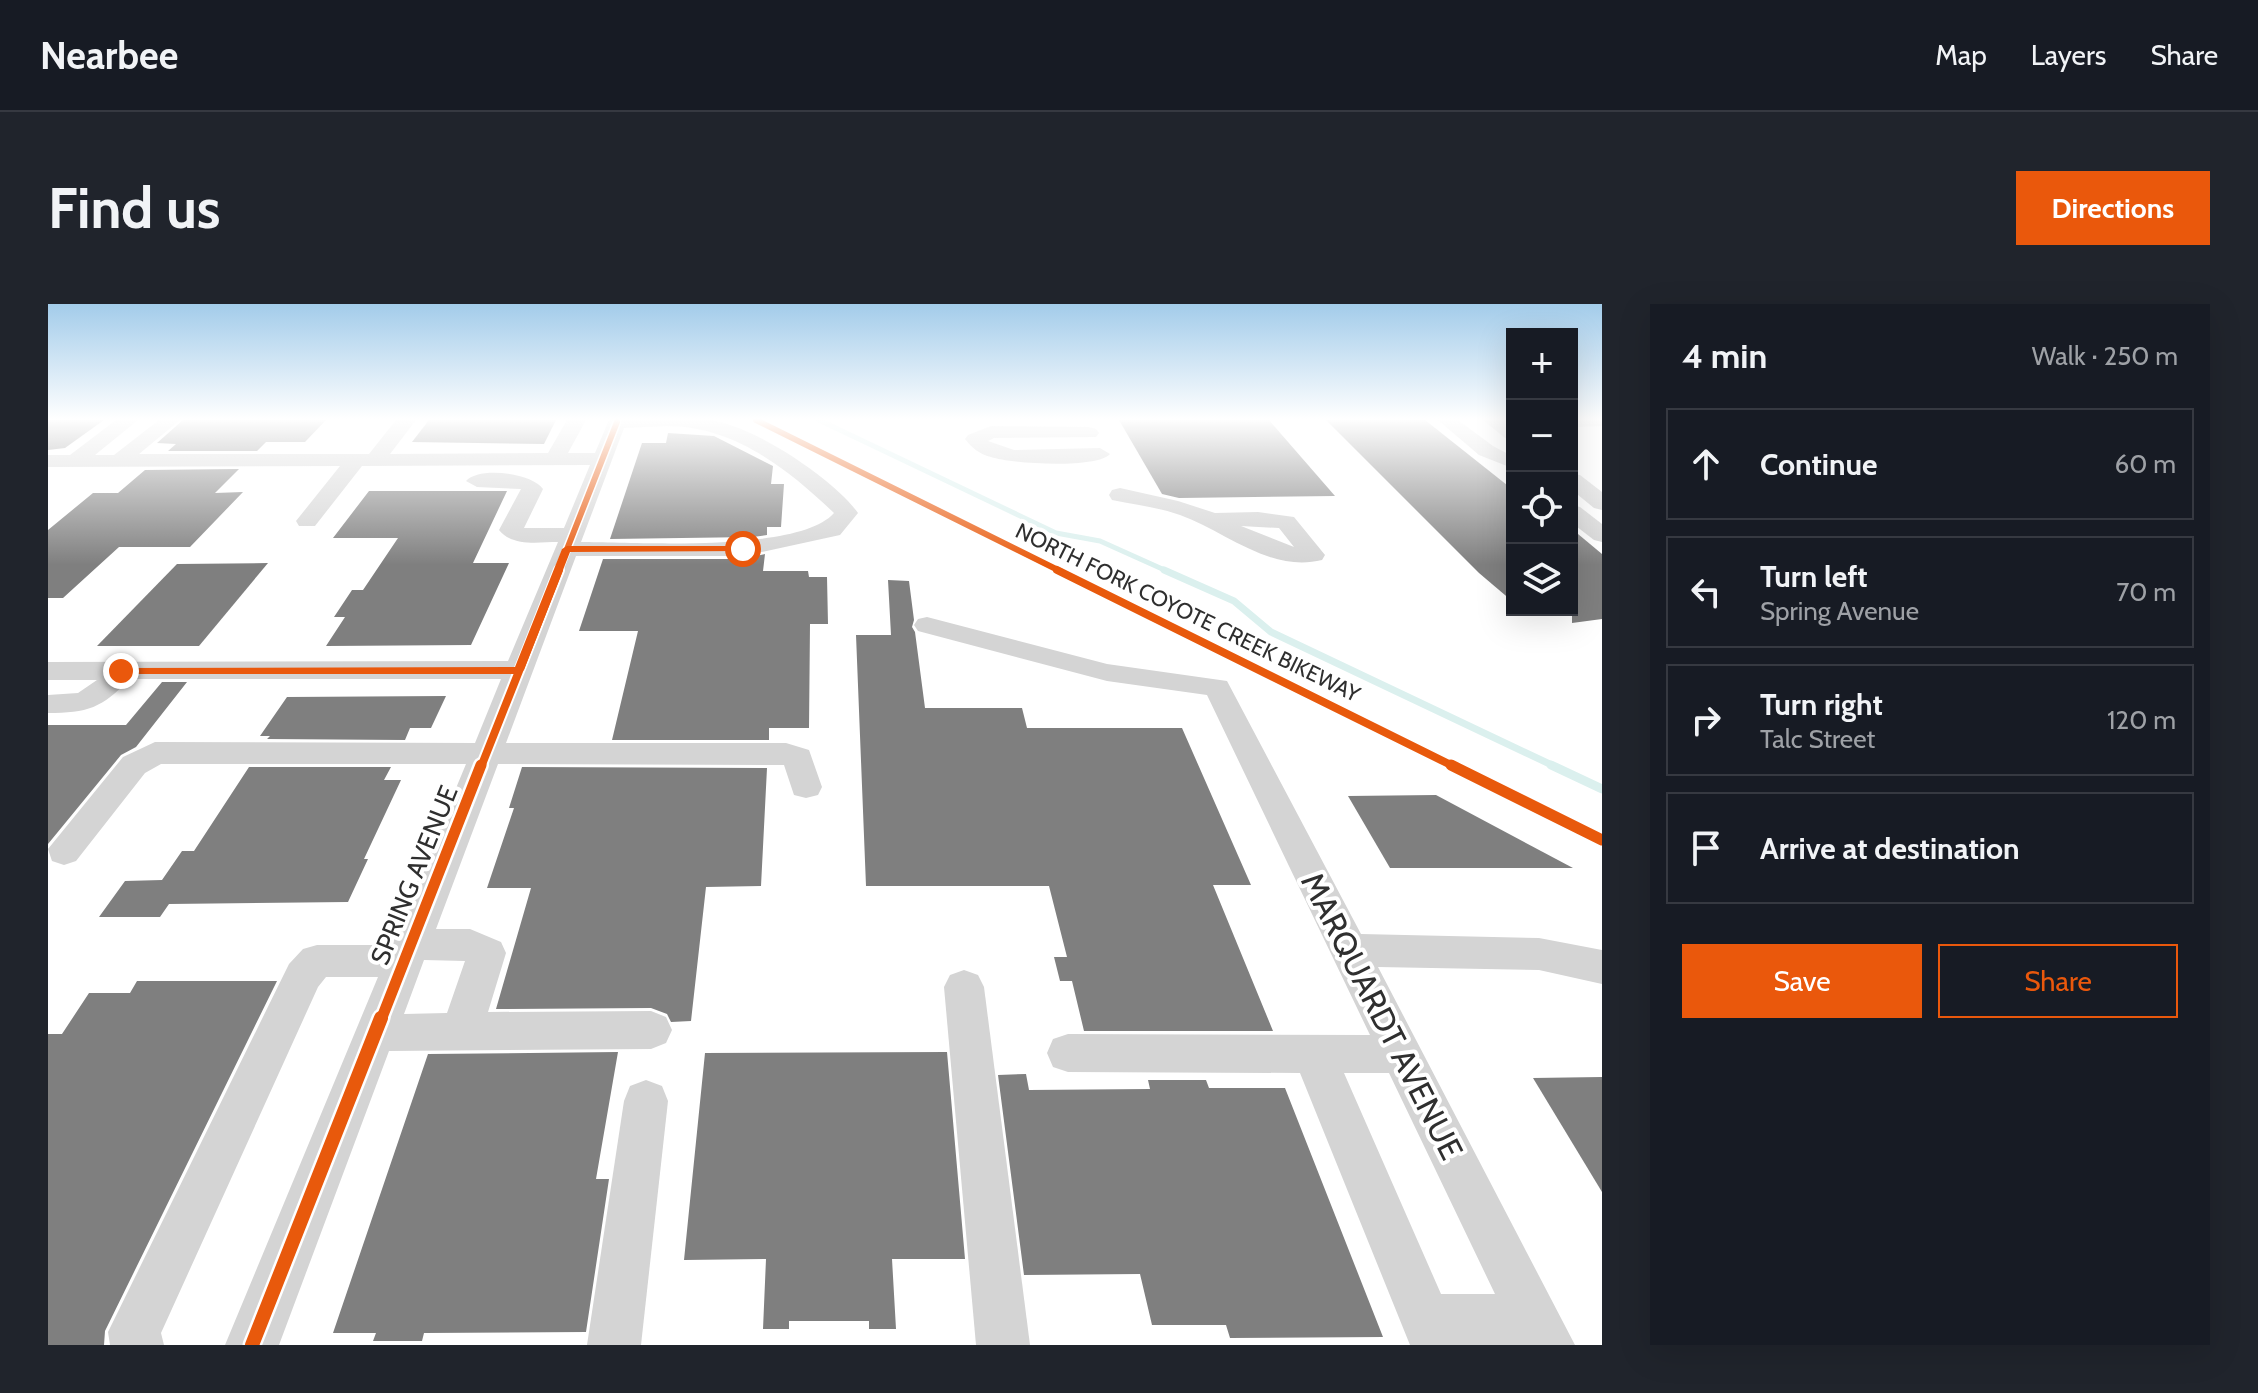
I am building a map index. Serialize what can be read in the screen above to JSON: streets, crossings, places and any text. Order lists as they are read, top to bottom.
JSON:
{
  "streets": {
    "street": ["SPRING AVENUE", "MARQUARDT AVENUE"],
    "cycle path": ["NORTH FORK COYOTE CREEK BIKEWAY"]
  },
  "page": {
    "header": "Nearbee",
    "nav": ["Map", "Layers", "Share"],
    "buttons": [
      "Directions",
      ["Save", "Share"]
    ],
    "title": "Find us",
    "heading": ["4 min", "Walk · 250 m"],
    "map_buttons": ["+", "−"],
    "list": [
      ["Continue", "60 m"],
      ["Turn left", "Spring Avenue", "70 m"],
      ["Turn right", "Talc Street", "120 m"],
      "Arrive at destination"
    ]
  }
}
